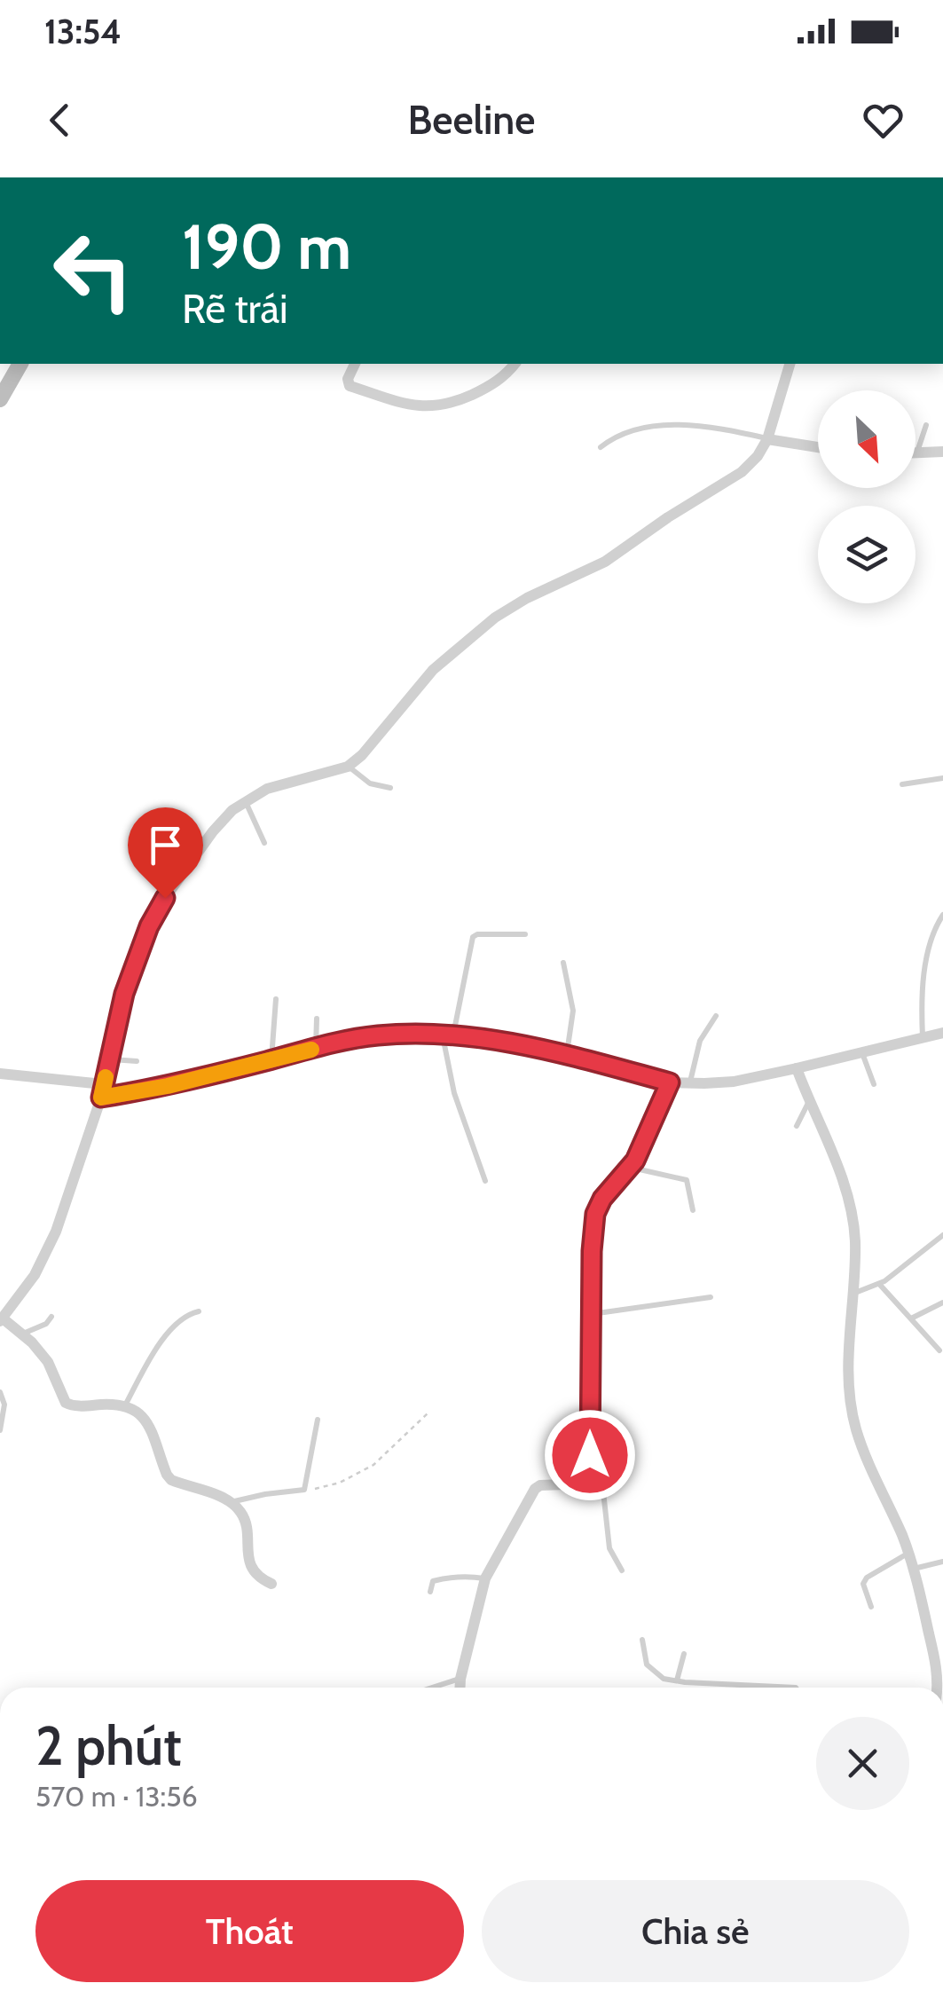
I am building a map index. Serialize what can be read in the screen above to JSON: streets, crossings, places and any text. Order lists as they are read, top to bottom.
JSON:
{
  "north": "bottom right",
  "page": {
    "status": "13:54",
    "header": "Beeline",
    "turn": ["190 m", "Rẽ trái"],
    "heading": ["2 phút", "570 m · 13:56"],
    "buttons": ["Thoát", "Chia sẻ"]
  }
}
